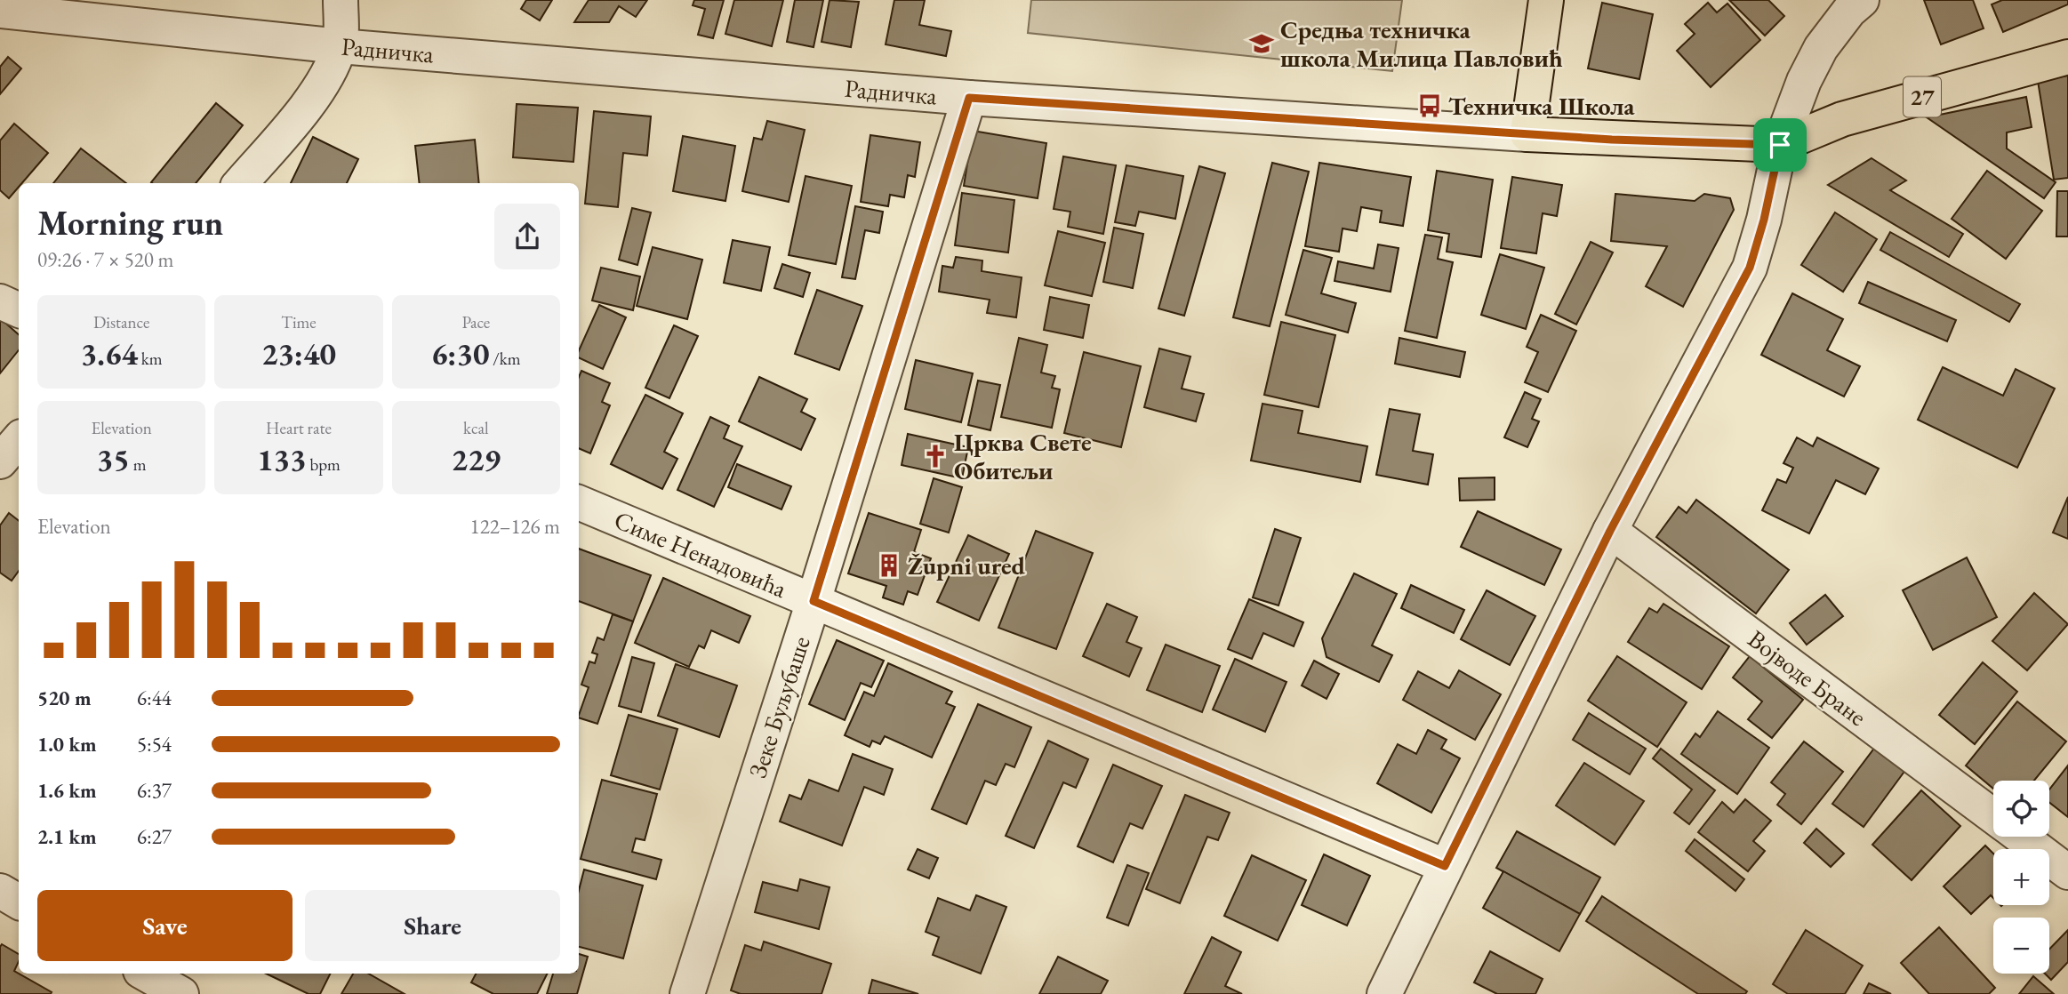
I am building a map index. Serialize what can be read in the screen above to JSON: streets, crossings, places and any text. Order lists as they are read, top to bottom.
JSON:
{
  "streets": {
    "main road": ["Радничка", "27"],
    "street": ["Симе Ненадовића", "Војводе Бране", "Зеке Буљубаше"]
  },
  "crossings": [
    ["Радничка", "Зеке Буљубаше"],
    ["Симе Ненадовића", "Зеке Буљубаше"]
  ],
  "places": {
    "school or university": ["Средња техничка школа Милица Павловић"],
    "bus stop": ["Техничка Школа"],
    "church": ["Црква Свете Обитељи"],
    "building": ["Župni ured"]
  },
  "page": {
    "heading": ["Morning run", "09:26 · 7 × 520 m"],
    "stats": [
      ["Distance", "3.64 km"],
      ["Time", "23:40"],
      ["Pace", "6:30 /km"],
      ["Elevation", "35 m"],
      ["Heart rate", "133 bpm"],
      ["kcal", "229"]
    ],
    "chart": ["Elevation", "122–126 m"],
    "list": [
      {
        "name": "520 m",
        "note": "6:44"
      },
      {
        "name": "1.0 km",
        "note": "5:54"
      },
      {
        "name": "1.6 km",
        "note": "6:37"
      },
      {
        "name": "2.1 km",
        "note": "6:27"
      }
    ],
    "map_buttons": ["+", "−"],
    "buttons": ["Save", "Share"]
  }
}
